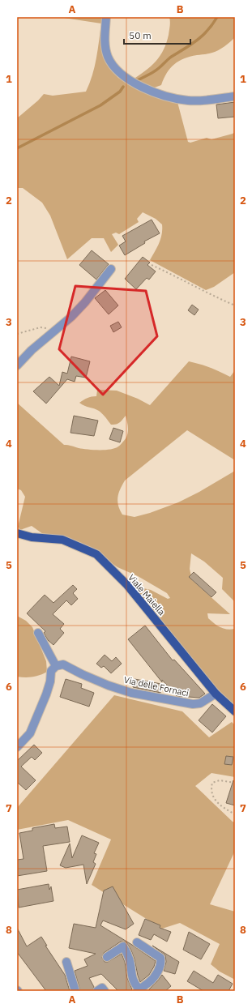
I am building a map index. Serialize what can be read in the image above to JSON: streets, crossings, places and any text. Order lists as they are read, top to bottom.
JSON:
{
  "streets": {
    "main road": ["Viale Maiella"],
    "street": ["Via delle Fornaci"]
  },
  "crossings": [
    ["Viale Maiella", "Via delle Fornaci"]
  ],
  "scale_bar": "50 m",
  "grid": {
    "columns": ["A", "B"],
    "rows": [
      "1",
      "2",
      "3",
      "4",
      "5",
      "6",
      "7",
      "8"
    ]
  }
}
